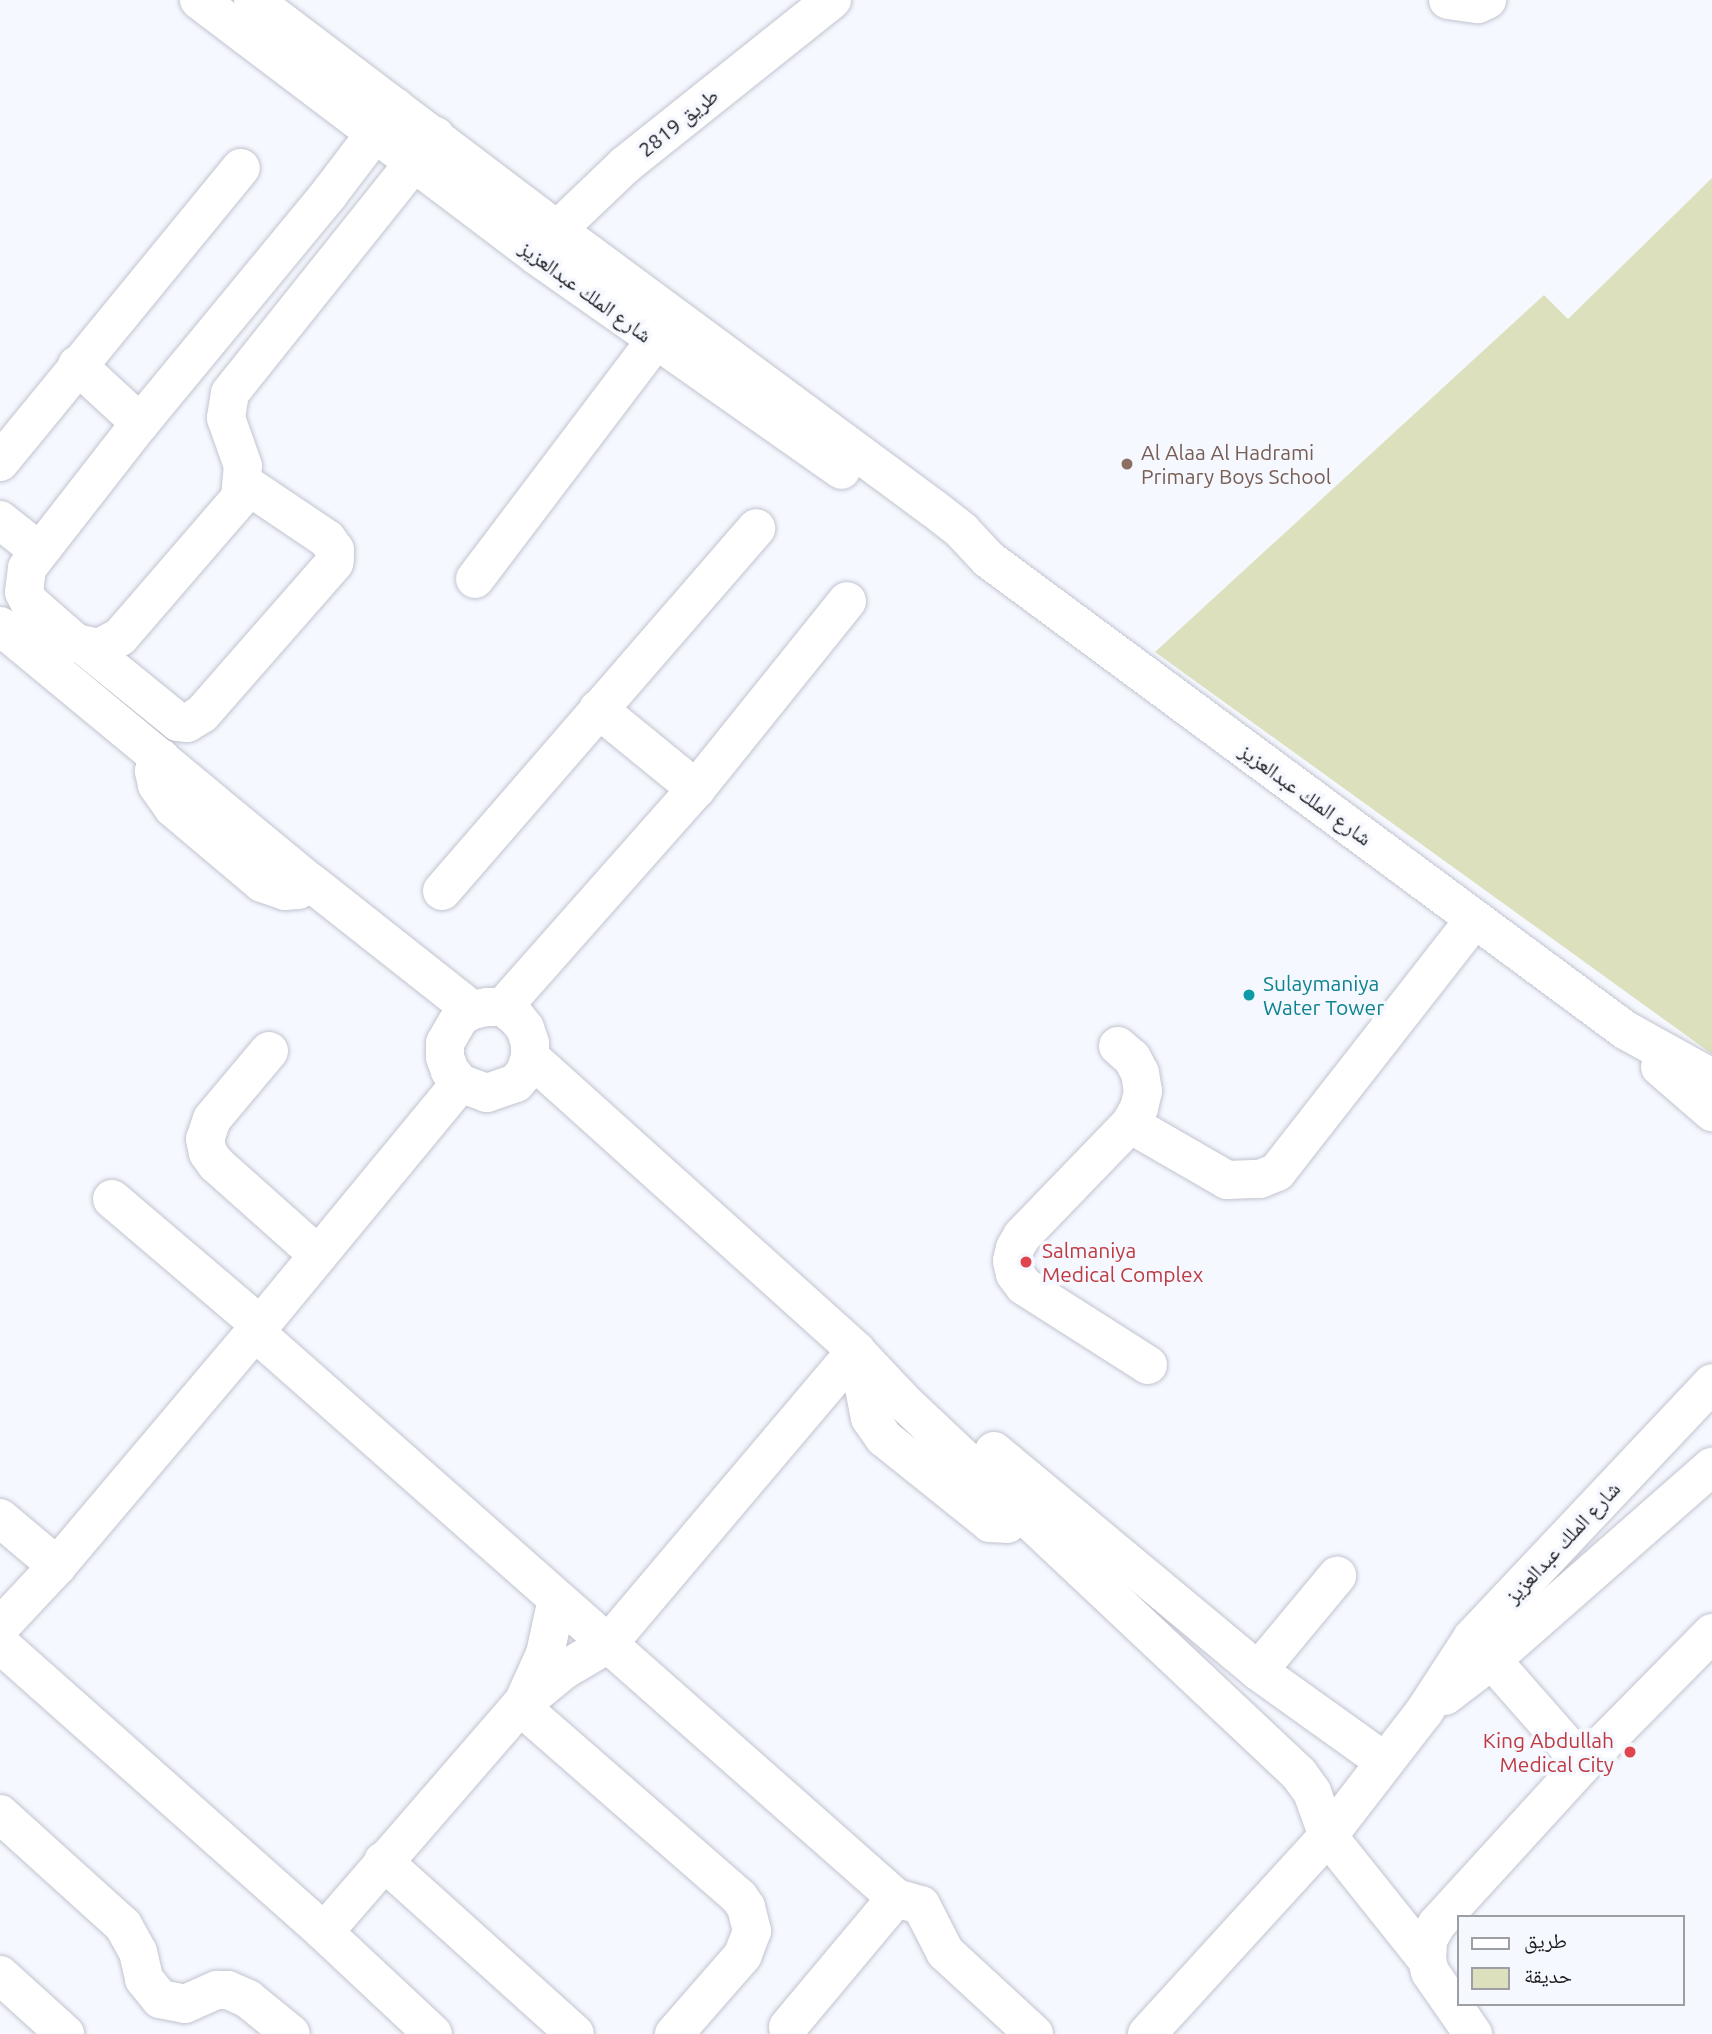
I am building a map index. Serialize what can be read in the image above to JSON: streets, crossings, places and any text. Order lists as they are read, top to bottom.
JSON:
{
  "streets": {
    "street": ["طريق 2819", "شارع الملك عبدالعزيز"]
  },
  "crossings": [
    ["طريق 2819", "شارع الملك عبدالعزيز"]
  ],
  "places": [
    "Al Alaa Al Hadrami Primary Boys School",
    "Sulaymaniya Water Tower",
    "Salmaniya Medical Complex",
    "King Abdullah Medical City"
  ],
  "legend": ["طريق", "حديقة"]
}
